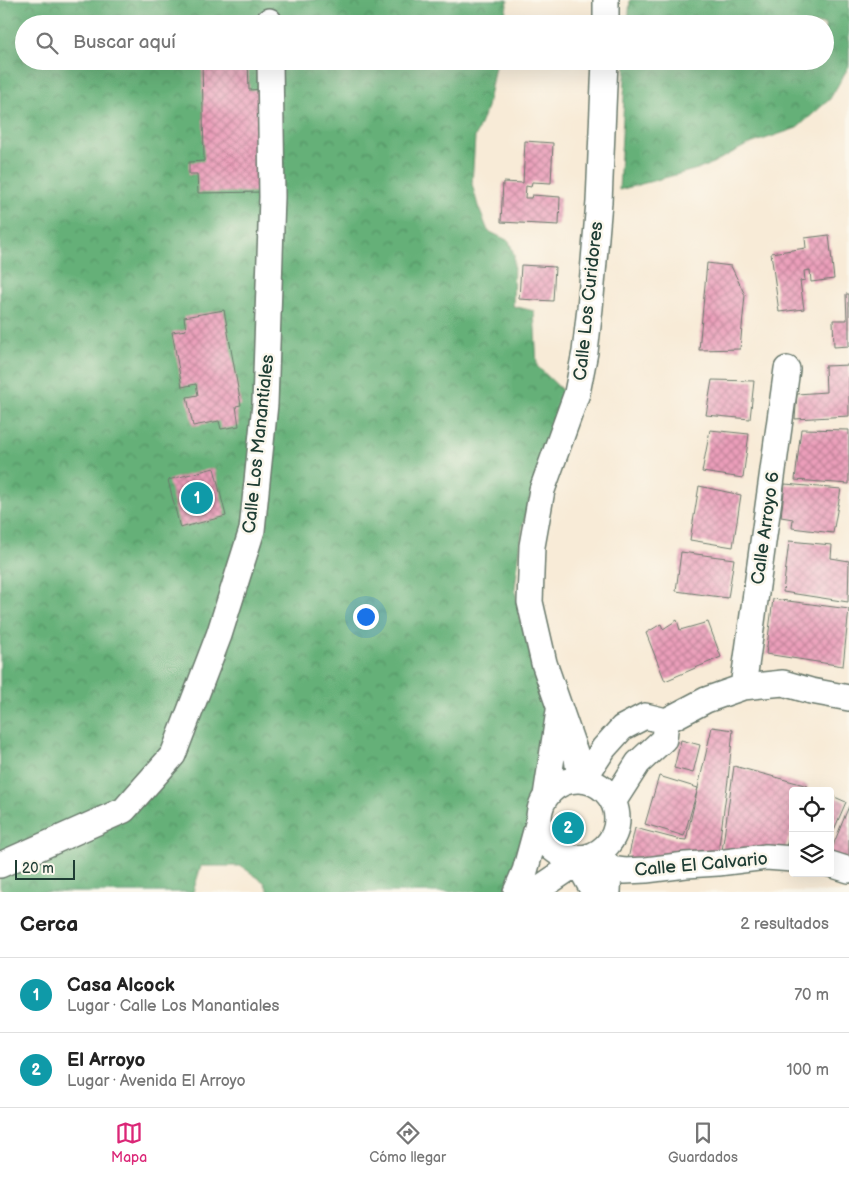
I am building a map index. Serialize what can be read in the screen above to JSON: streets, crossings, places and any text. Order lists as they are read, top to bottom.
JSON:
{
  "streets": {
    "street": [
      "Calle Los Curidores",
      "Calle Los Manantiales",
      "Calle Arroyo 6",
      "Calle El Calvario"
    ]
  },
  "crossings": [
    ["Calle Los Curidores", "Calle El Calvario"]
  ],
  "scale_bar": "20 m",
  "page": {
    "search": "Buscar aquí",
    "pins": ["1", "2"],
    "scale": "20 m",
    "heading": ["Cerca", "2 resultados"],
    "list": [
      {
        "mark": "1",
        "name": "Casa Alcock",
        "note": "Lugar · Calle Los Manantiales",
        "value": "70 m"
      },
      {
        "mark": "2",
        "name": "El Arroyo",
        "note": "Lugar · Avenida El Arroyo",
        "value": "100 m"
      }
    ],
    "nav": ["Mapa", "Cómo llegar", "Guardados"]
  }
}
